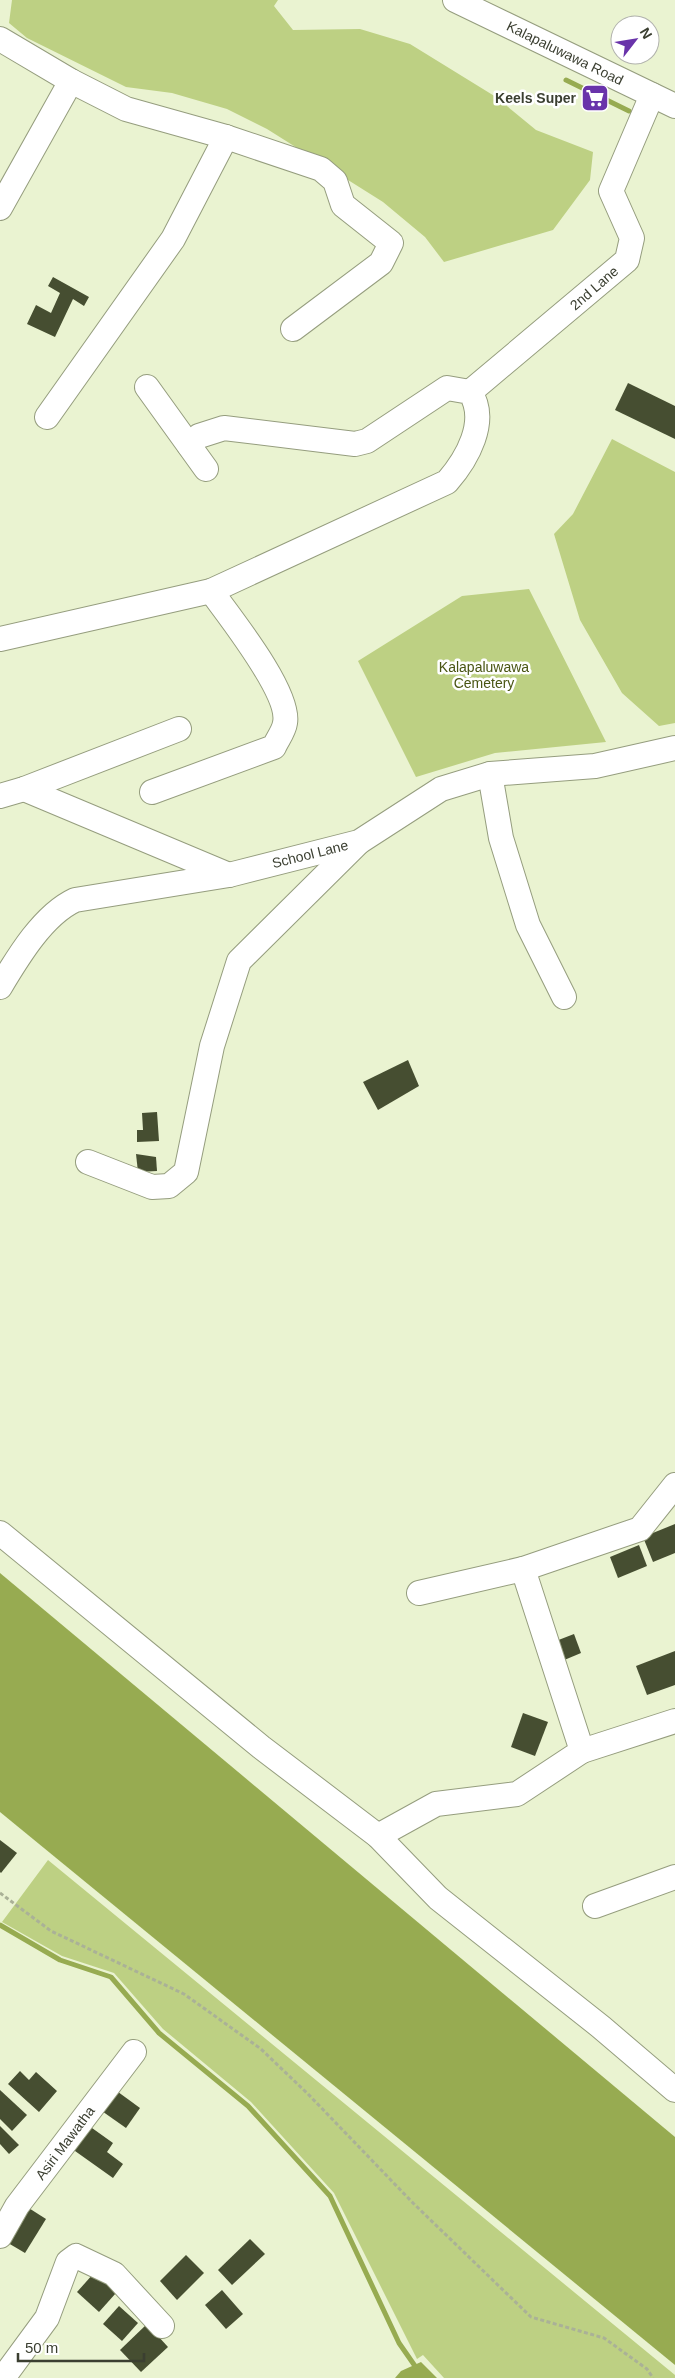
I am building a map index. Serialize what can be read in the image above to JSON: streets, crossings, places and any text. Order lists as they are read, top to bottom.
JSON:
{
  "streets": {
    "street": [
      "Kalapaluwawa Road",
      "2nd Lane",
      "School Lane",
      "Asiri Mawatha"
    ]
  },
  "crossings": [
    ["Kalapaluwawa Road", "2nd Lane"]
  ],
  "parks": ["Kalapaluwawa Cemetery"],
  "places": {
    "supermarket": ["Keels Super"]
  },
  "scale_bar": "50 m",
  "north": "top right"
}
